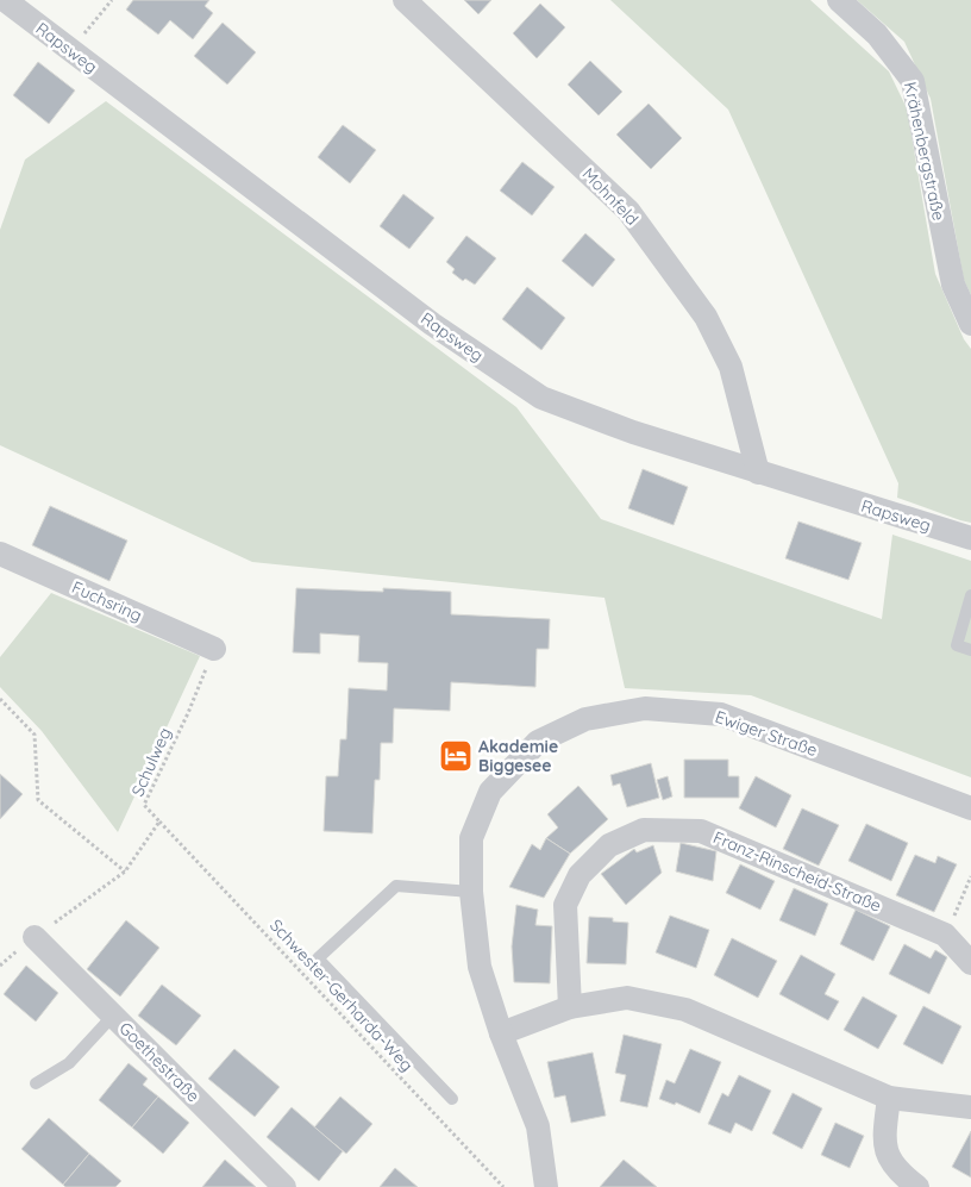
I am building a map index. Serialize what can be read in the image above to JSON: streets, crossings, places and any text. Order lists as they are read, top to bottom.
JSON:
{
  "streets": {
    "street": [
      "Rapsweg",
      "Krähenbergstraße",
      "Mohnfeld",
      "Fuchsring",
      "Ewiger Straße",
      "Franz-Rinscheid-Straße",
      "Goethestraße"
    ],
    "path": ["Schulweg", "Schwester-Gerharda-Weg"]
  },
  "crossings": [
    ["Rapsweg", "Mohnfeld"],
    ["Fuchsring", "Schulweg"],
    ["Schulweg", "Schwester-Gerharda-Weg"]
  ],
  "places": {
    "hotel": ["Akademie Biggesee"]
  }
}
